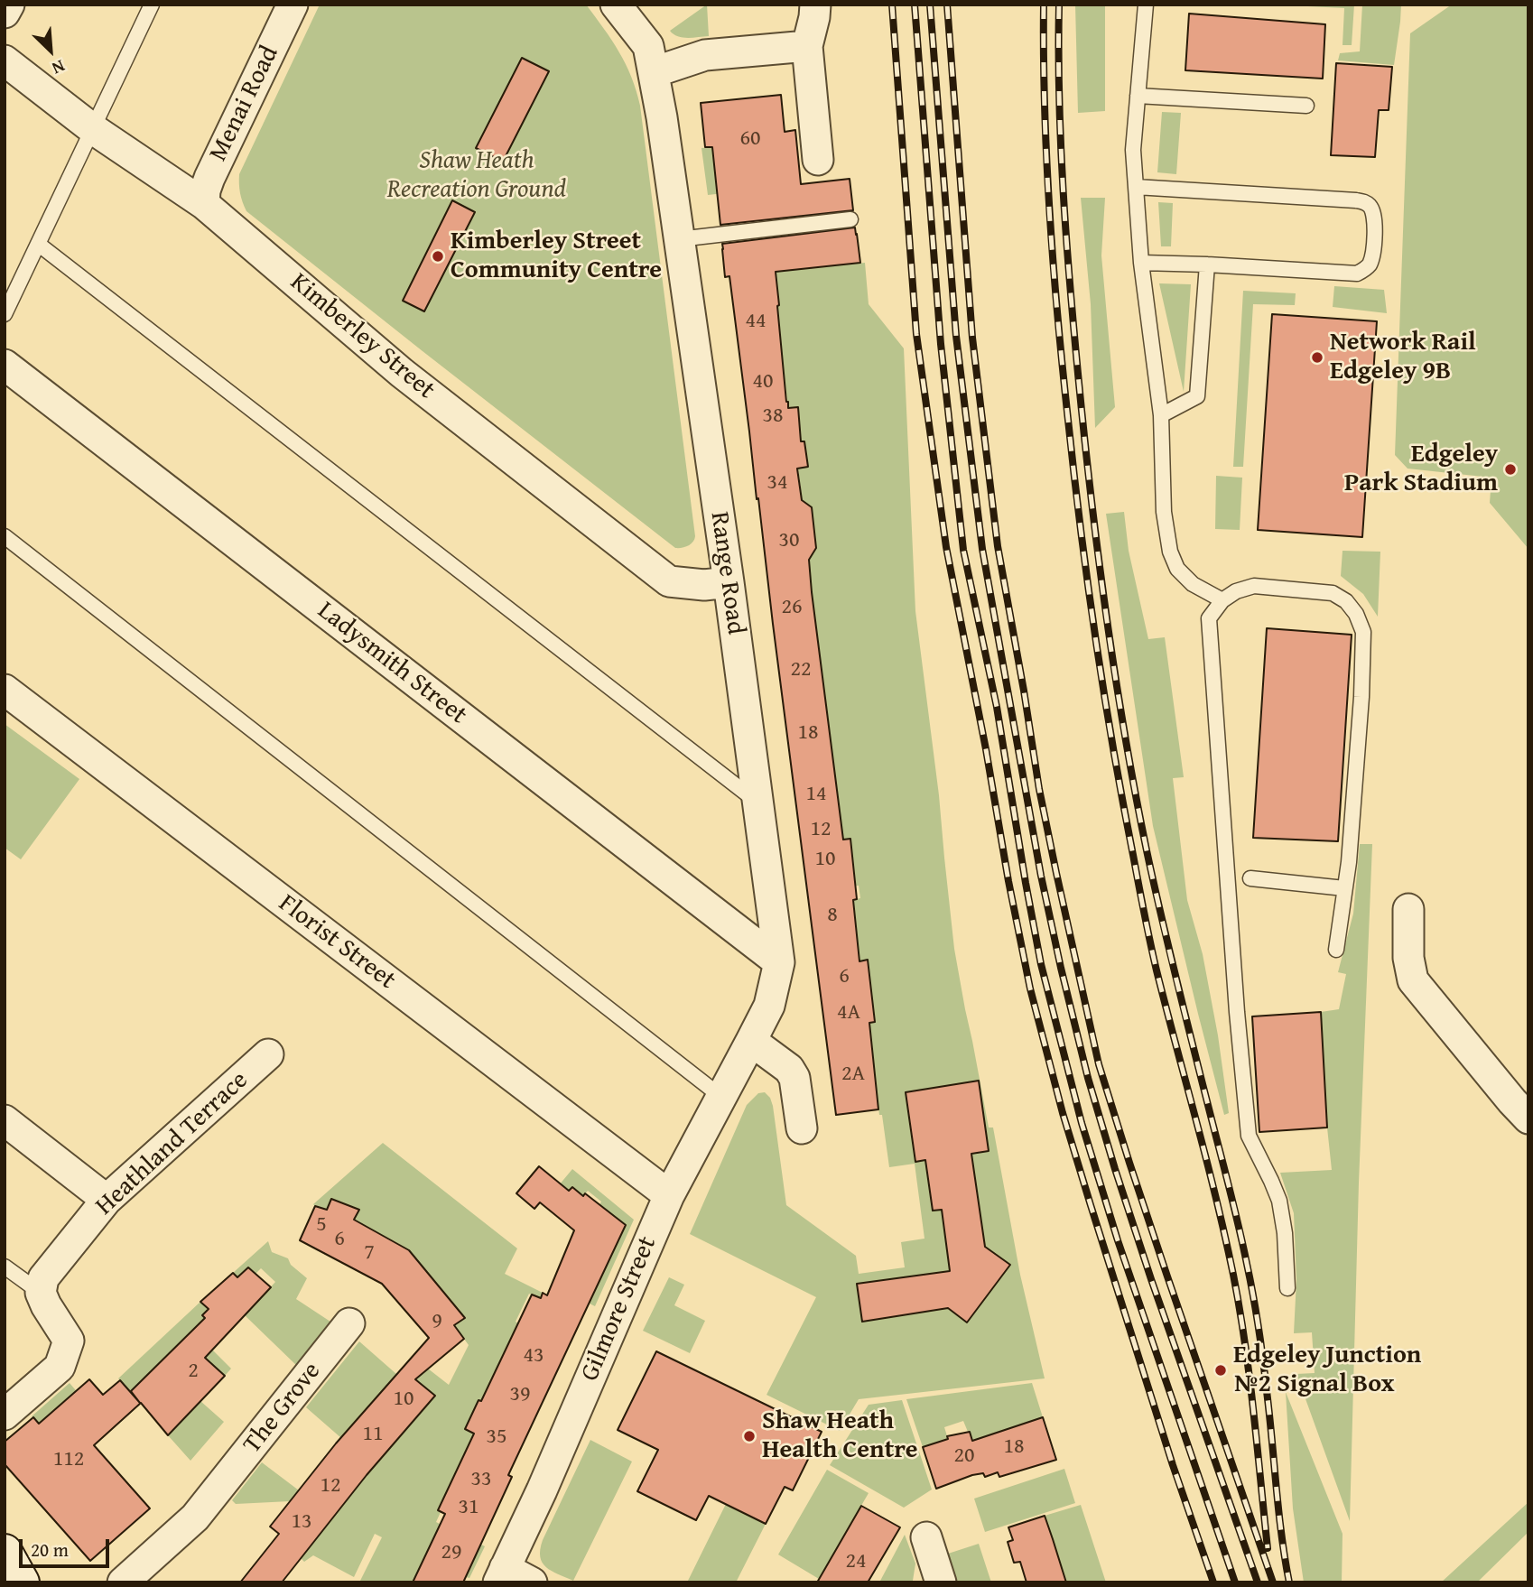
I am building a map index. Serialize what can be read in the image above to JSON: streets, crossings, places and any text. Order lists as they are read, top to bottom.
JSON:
{
  "streets": {
    "street": [
      "Menai Road",
      "Kimberley Street",
      "Range Road",
      "Ladysmith Street",
      "Florist Street",
      "Heathland Terrace",
      "Gilmore Street",
      "The Grove"
    ]
  },
  "crossings": [
    ["Menai Road", "Kimberley Street"],
    ["Kimberley Street", "Range Road"],
    ["Range Road", "Ladysmith Street"],
    ["Range Road", "Gilmore Street"],
    ["Florist Street", "Gilmore Street"]
  ],
  "parks": ["Shaw Heath Recreation Ground"],
  "places": [
    "Kimberley Street Community Centre",
    "Network Rail Edgeley 9B",
    "Edgeley Park Stadium",
    "Edgeley Junction №2 Signal Box",
    "Shaw Heath Health Centre"
  ],
  "house_numbers": [
    "60",
    "44",
    "40",
    "38",
    "34",
    "30",
    "26",
    "22",
    "18",
    "14",
    "12",
    "10",
    "8",
    "6",
    "4A",
    "2A",
    "5",
    "6",
    "7",
    "9",
    "43",
    "2",
    "39",
    "10",
    "11",
    "35",
    "18",
    "20",
    "112",
    "33",
    "12",
    "31",
    "13",
    "29",
    "24"
  ],
  "scale_bar": "20 m",
  "north": "bottom right"
}
